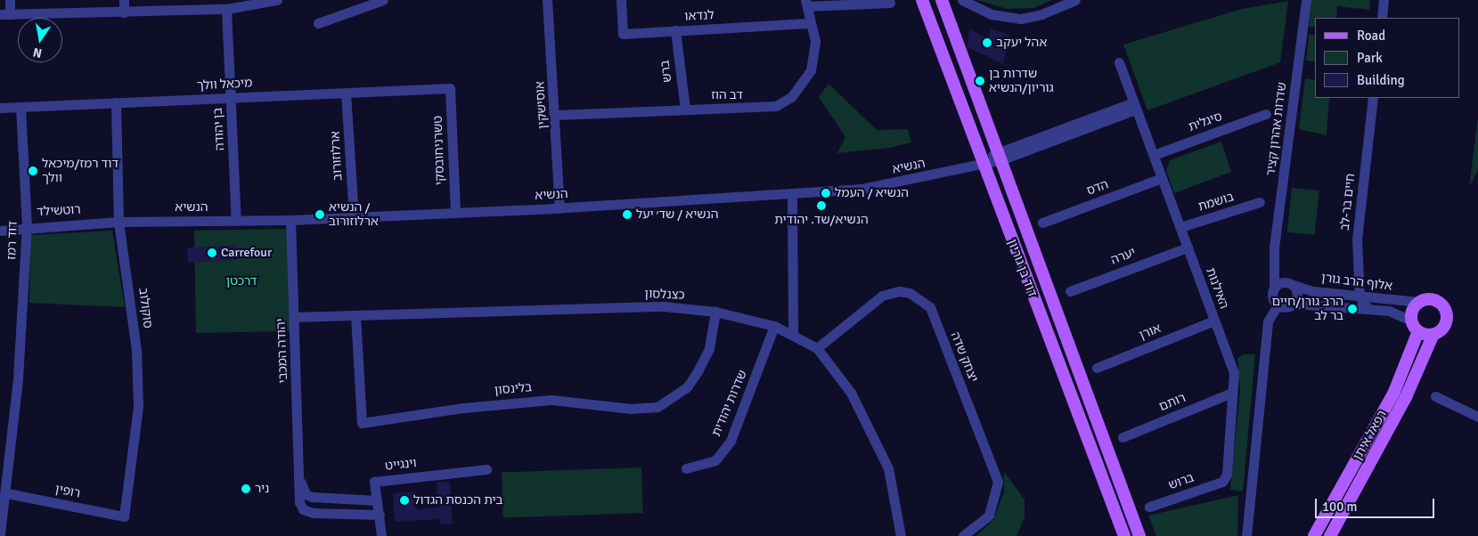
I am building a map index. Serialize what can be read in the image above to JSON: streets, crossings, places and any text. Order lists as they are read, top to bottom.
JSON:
{
  "streets": {
    "main road": ["דוד בן גוריון", "רפאל איתן"],
    "street": [
      "לנדאו",
      "ברש",
      "מיכאל וולך",
      "דב הוז",
      "אוסישקין",
      "סיגלית",
      "בן יהודה",
      "שדרות אהרון קציר",
      "טשרניחובסקי",
      "ארלוזורוב",
      "הנשיא",
      "הדס",
      "בושמת",
      "חיים בר-לב",
      "רוטשילד",
      "דוד רמז",
      "יערה",
      "אלוף הרב גורן",
      "האילנות",
      "כצנלסון",
      "סוקולוב",
      "אורן",
      "יהודה המכבי",
      "יצחק שדה",
      "בלינסון",
      "רותם",
      "שדרות יהודית",
      "וינגייט",
      "ברוש",
      "רופין"
    ]
  },
  "crossings": [
    ["לנדאו", "ברש"],
    ["לנדאו", "דב הוז"],
    ["ברש", "דב הוז"],
    ["מיכאל וולך", "בן יהודה"],
    ["מיכאל וולך", "טשרניחובסקי"],
    ["מיכאל וולך", "ארלוזורוב"],
    ["מיכאל וולך", "דוד רמז"],
    ["מיכאל וולך", "סוקולוב"],
    ["דב הוז", "אוסישקין"],
    ["אוסישקין", "הנשיא"],
    ["סיגלית", "האילנות"],
    ["בן יהודה", "הנשיא"],
    ["שדרות אהרון קציר", "אלוף הרב גורן"],
    ["טשרניחובסקי", "הנשיא"],
    ["ארלוזורוב", "הנשיא"],
    ["הנשיא", "רוטשילד"],
    ["הנשיא", "דוד בן גוריון"],
    ["הנשיא", "סוקולוב"],
    ["הנשיא", "יהודה המכבי"],
    ["הדס", "האילנות"],
    ["בושמת", "האילנות"],
    ["חיים בר-לב", "אלוף הרב גורן"],
    ["רוטשילד", "דוד רמז"],
    ["רוטשילד", "סוקולוב"],
    ["דוד רמז", "רופין"],
    ["יערה", "האילנות"],
    ["אלוף הרב גורן", "רפאל איתן"],
    ["האילנות", "אורן"],
    ["האילנות", "רותם"],
    ["האילנות", "ברוש"],
    ["כצנלסון", "יהודה המכבי"],
    ["כצנלסון", "יצחק שדה"],
    ["כצנלסון", "בלינסון"],
    ["כצנלסון", "שדרות יהודית"],
    ["סוקולוב", "רופין"],
    ["יהודה המכבי", "וינגייט"]
  ],
  "parks": ["דרכטן"],
  "places": [
    "אהל יעקב",
    "שדרות בן גוריון/הנשיא",
    "דוד רמז/מיכאל וולך",
    "הנשיא / העמל",
    "הנשיא/שד. יהודית",
    "הנשיא / ארלוזורוב",
    "הנשיא / שד׳ יעל",
    "Carrefour",
    "הרב גורן/חיים בר לב",
    "ניר",
    "בית הכנסת הגדול"
  ],
  "legend": ["Road", "Park", "Building"],
  "scale_bar": "100 m",
  "north": "bottom"
}
